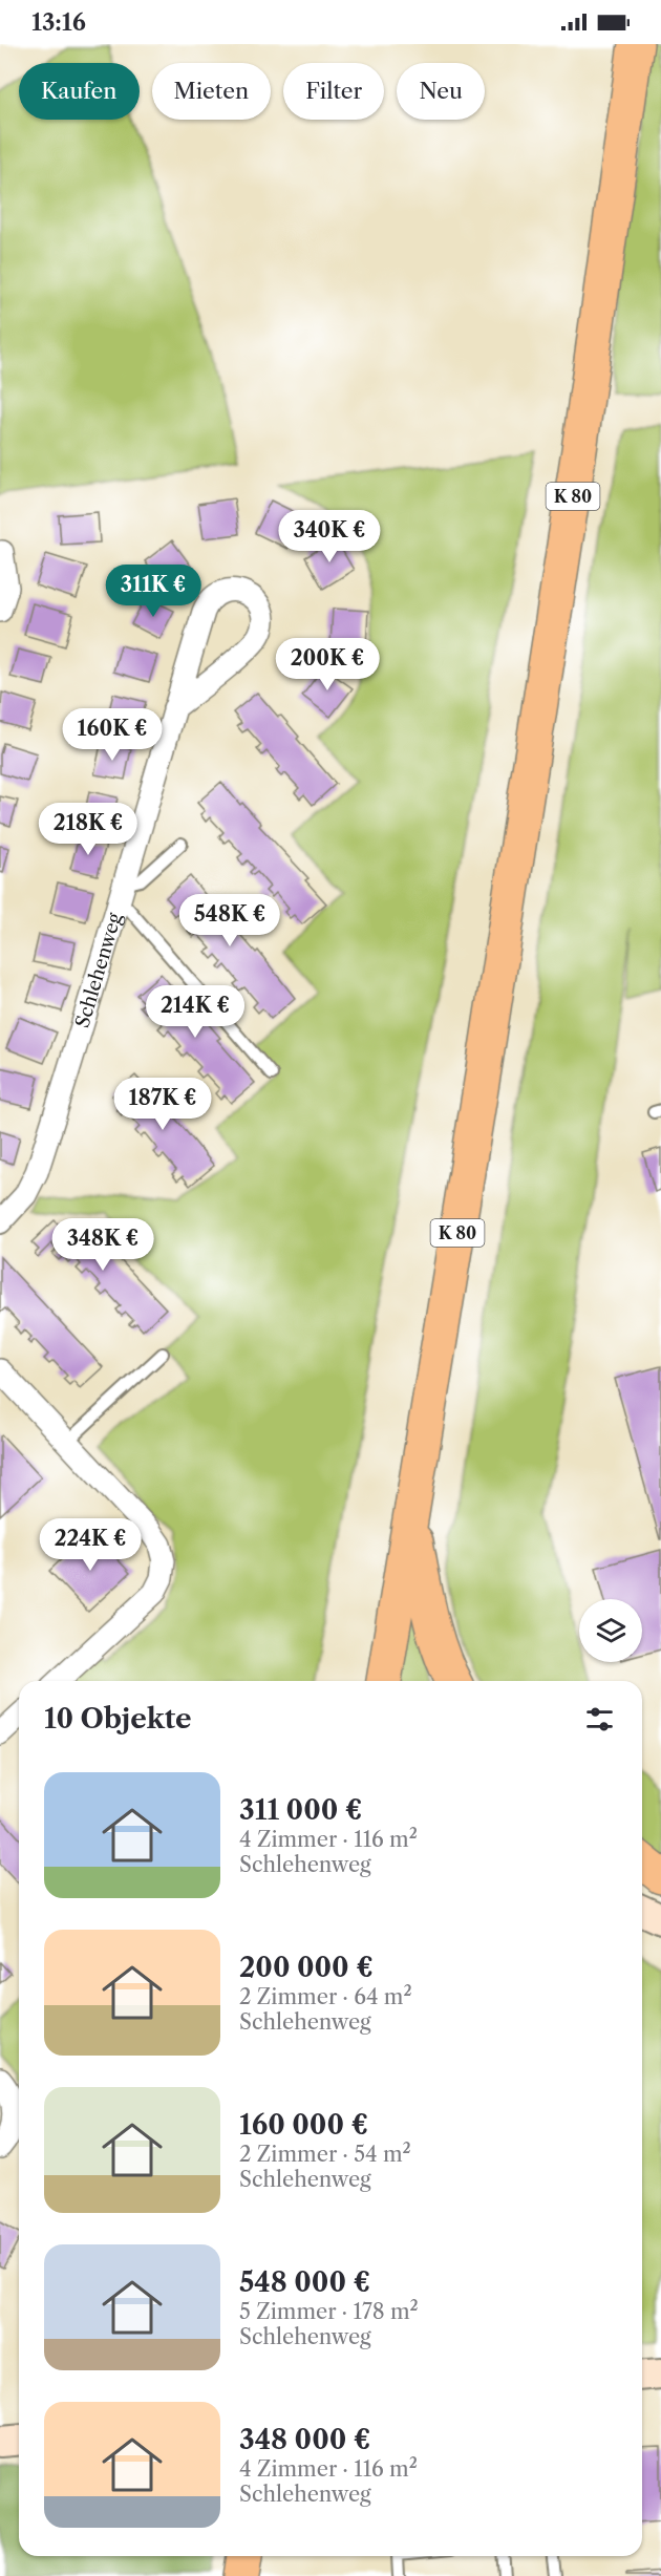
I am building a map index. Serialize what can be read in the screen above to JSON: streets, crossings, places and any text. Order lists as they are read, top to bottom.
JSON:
{
  "streets": {
    "highway": ["K 80"],
    "street": ["Schlehenweg"]
  },
  "page": {
    "status": "13:16",
    "chip": [
      "Kaufen",
      "Mieten",
      "Filter",
      "Neu"
    ],
    "price": [
      "340K €",
      "311K €",
      "200K €",
      "160K €",
      "218K €",
      "548K €",
      "214K €",
      "187K €",
      "348K €",
      "224K €"
    ],
    "heading": "10 Objekte",
    "list": [
      {
        "name": "311 000 €",
        "note": "4 Zimmer · 116 m² · Schlehenweg"
      },
      {
        "name": "200 000 €",
        "note": "2 Zimmer · 64 m² · Schlehenweg"
      },
      {
        "name": "160 000 €",
        "note": "2 Zimmer · 54 m² · Schlehenweg"
      },
      {
        "name": "548 000 €",
        "note": "5 Zimmer · 178 m² · Schlehenweg"
      },
      {
        "name": "348 000 €",
        "note": "4 Zimmer · 116 m² · Schlehenweg"
      }
    ]
  }
}
